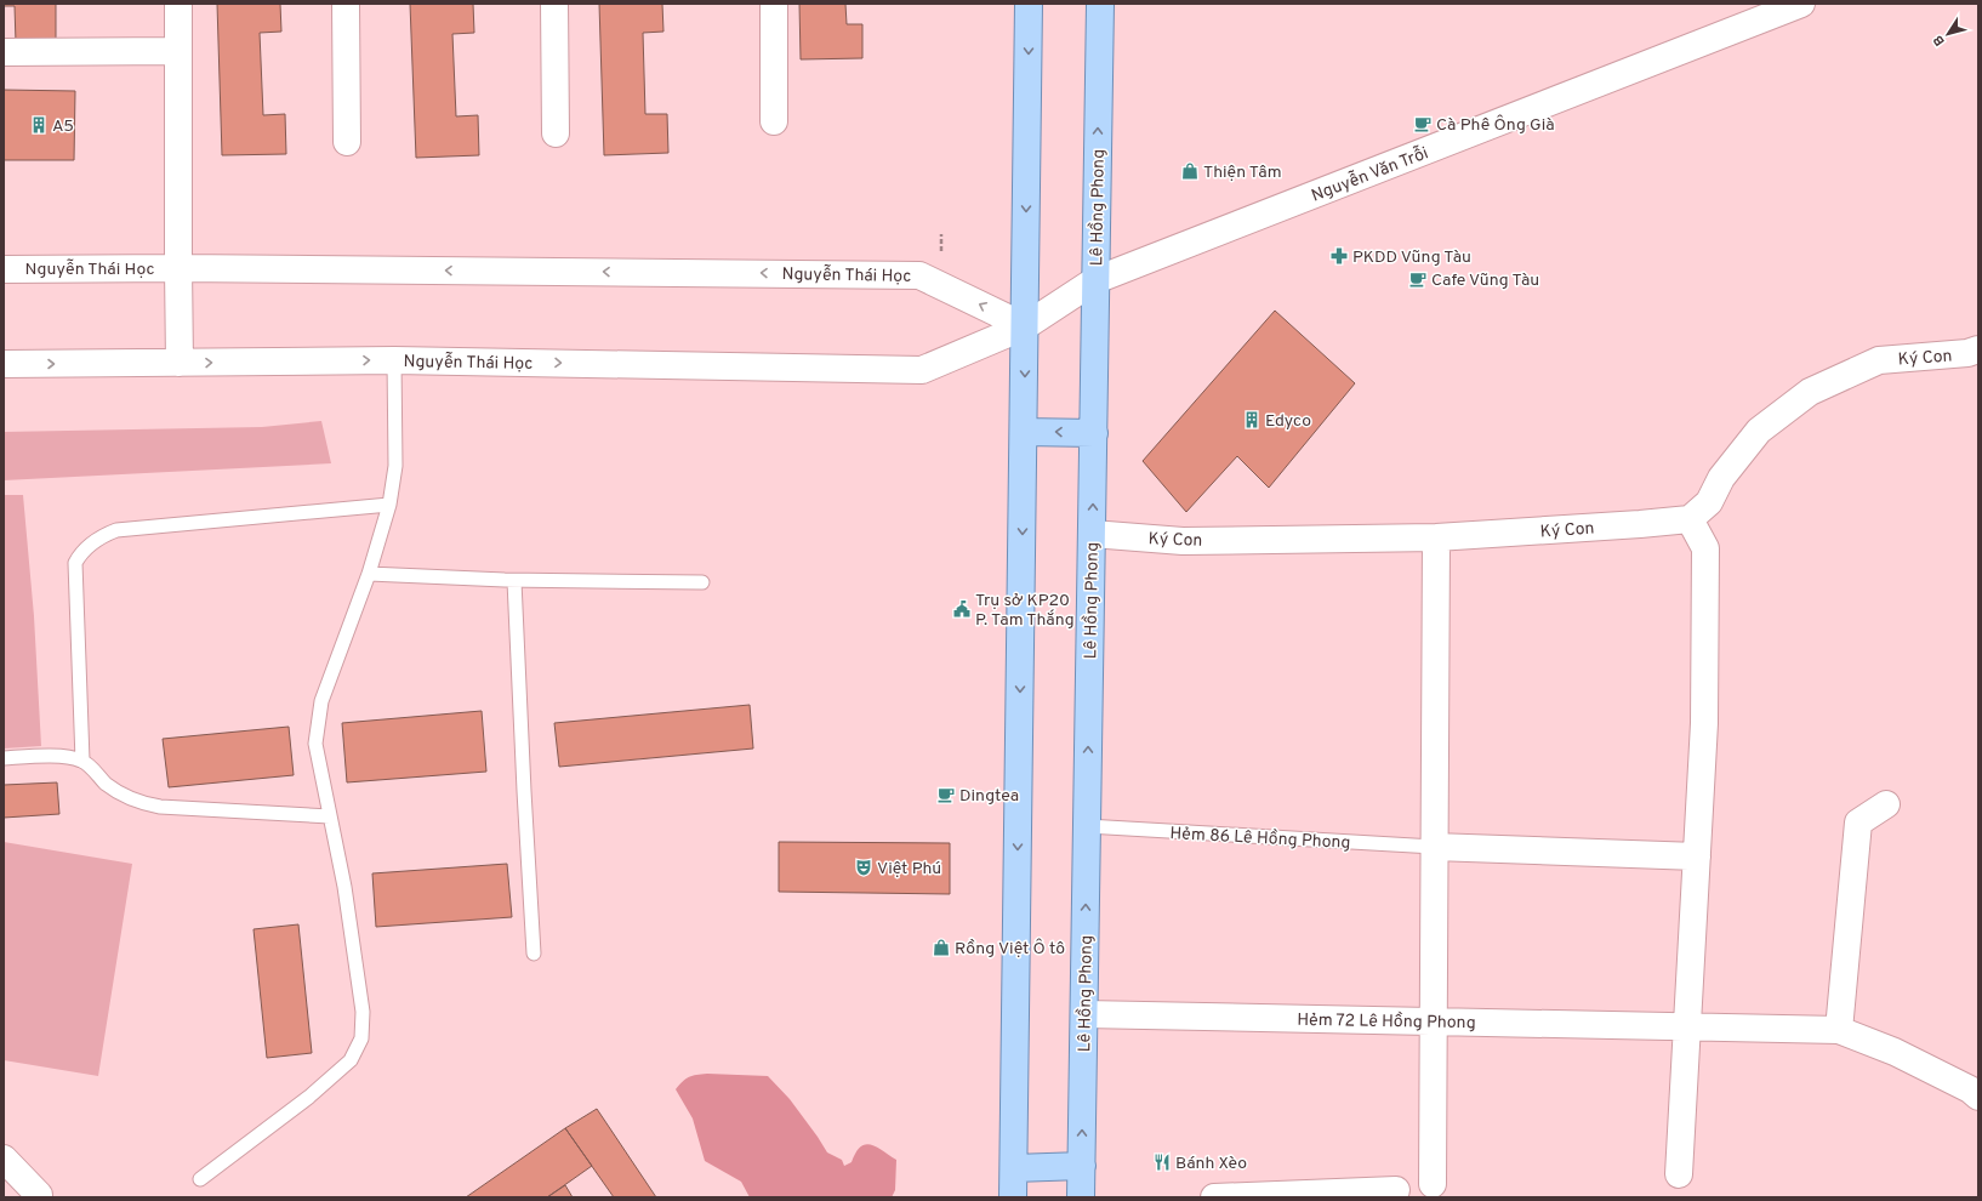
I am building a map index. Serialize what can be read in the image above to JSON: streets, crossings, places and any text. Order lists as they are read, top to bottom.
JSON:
{
  "streets": {
    "main road": ["Lê Hồng Phong"],
    "street": [
      "Nguyễn Văn Trỗi",
      "Nguyễn Thái Học",
      "Ký Con",
      "Hẻm 72 Lê Hồng Phong"
    ],
    "lane": ["Hẻm 86 Lê Hồng Phong"]
  },
  "crossings": [
    ["Nguyễn Văn Trỗi", "Lê Hồng Phong"],
    ["Nguyễn Văn Trỗi", "Nguyễn Thái Học"],
    ["Lê Hồng Phong", "Ký Con"],
    ["Lê Hồng Phong", "Hẻm 86 Lê Hồng Phong"],
    ["Lê Hồng Phong", "Hẻm 72 Lê Hồng Phong"]
  ],
  "places": {
    "cafe": ["Cà Phê Ông Già", "Cafe Vũng Tàu", "Dingtea"],
    "building": ["A5", "Edyco"],
    "shop": ["Thiện Tâm", "Rồng Việt Ô tô"],
    "pharmacy": ["PKDD Vũng Tàu"],
    "public building": ["Trụ sở KP20 P. Tam Thắng"],
    "theatre": ["Việt Phú"],
    "restaurant": ["Bánh Xèo"]
  },
  "north": "bottom left"
}
